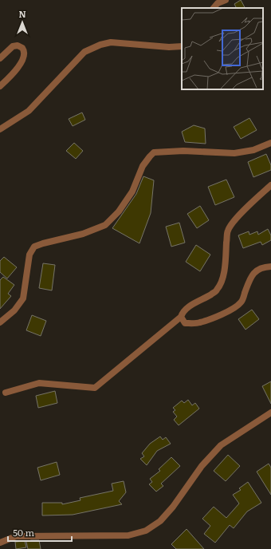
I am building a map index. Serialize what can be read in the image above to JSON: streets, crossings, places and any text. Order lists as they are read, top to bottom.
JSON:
{
  "scale_bar": "50 m",
  "north": "top"
}
